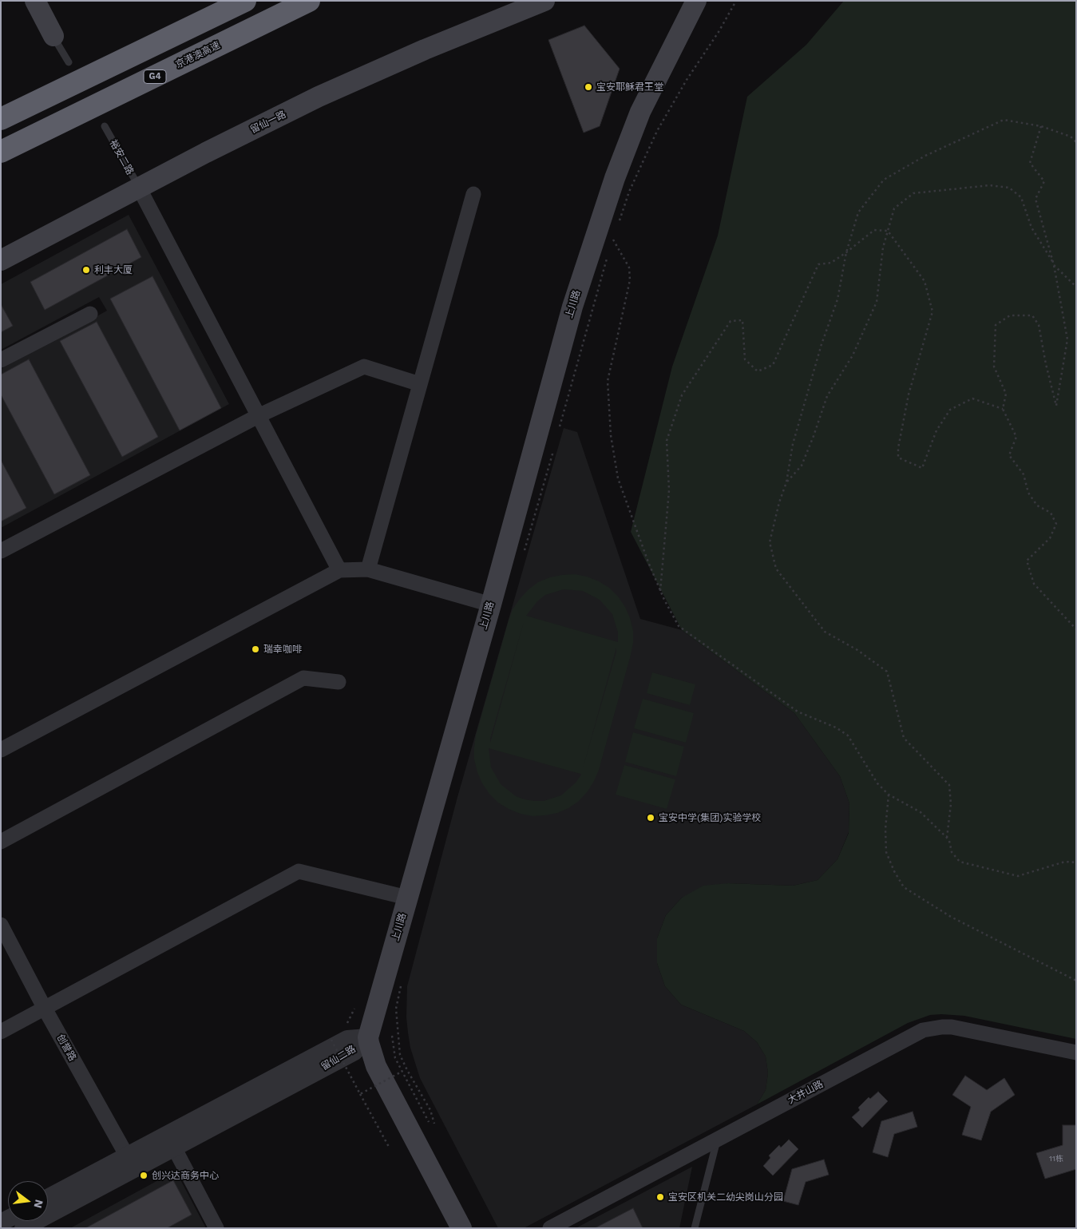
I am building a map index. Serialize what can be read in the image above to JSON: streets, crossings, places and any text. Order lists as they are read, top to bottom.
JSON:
{
  "streets": {
    "highway": ["京港澳高速", "G4"],
    "main road": ["留仙一路", "上川路"],
    "street": ["创誉路", "留仙二路", "大井山路"],
    "lane": ["裕安二路"]
  },
  "crossings": [
    ["留仙一路", "裕安二路"],
    ["上川路", "留仙二路"],
    ["创誉路", "留仙二路"]
  ],
  "places": [
    "宝安耶稣君王堂",
    "利丰大厦",
    "瑞幸咖啡",
    "宝安中学(集团)实验学校",
    "创兴达商务中心",
    "宝安区机关二幼尖岗山分园"
  ],
  "house_numbers": ["11栋"],
  "north": "right"
}
